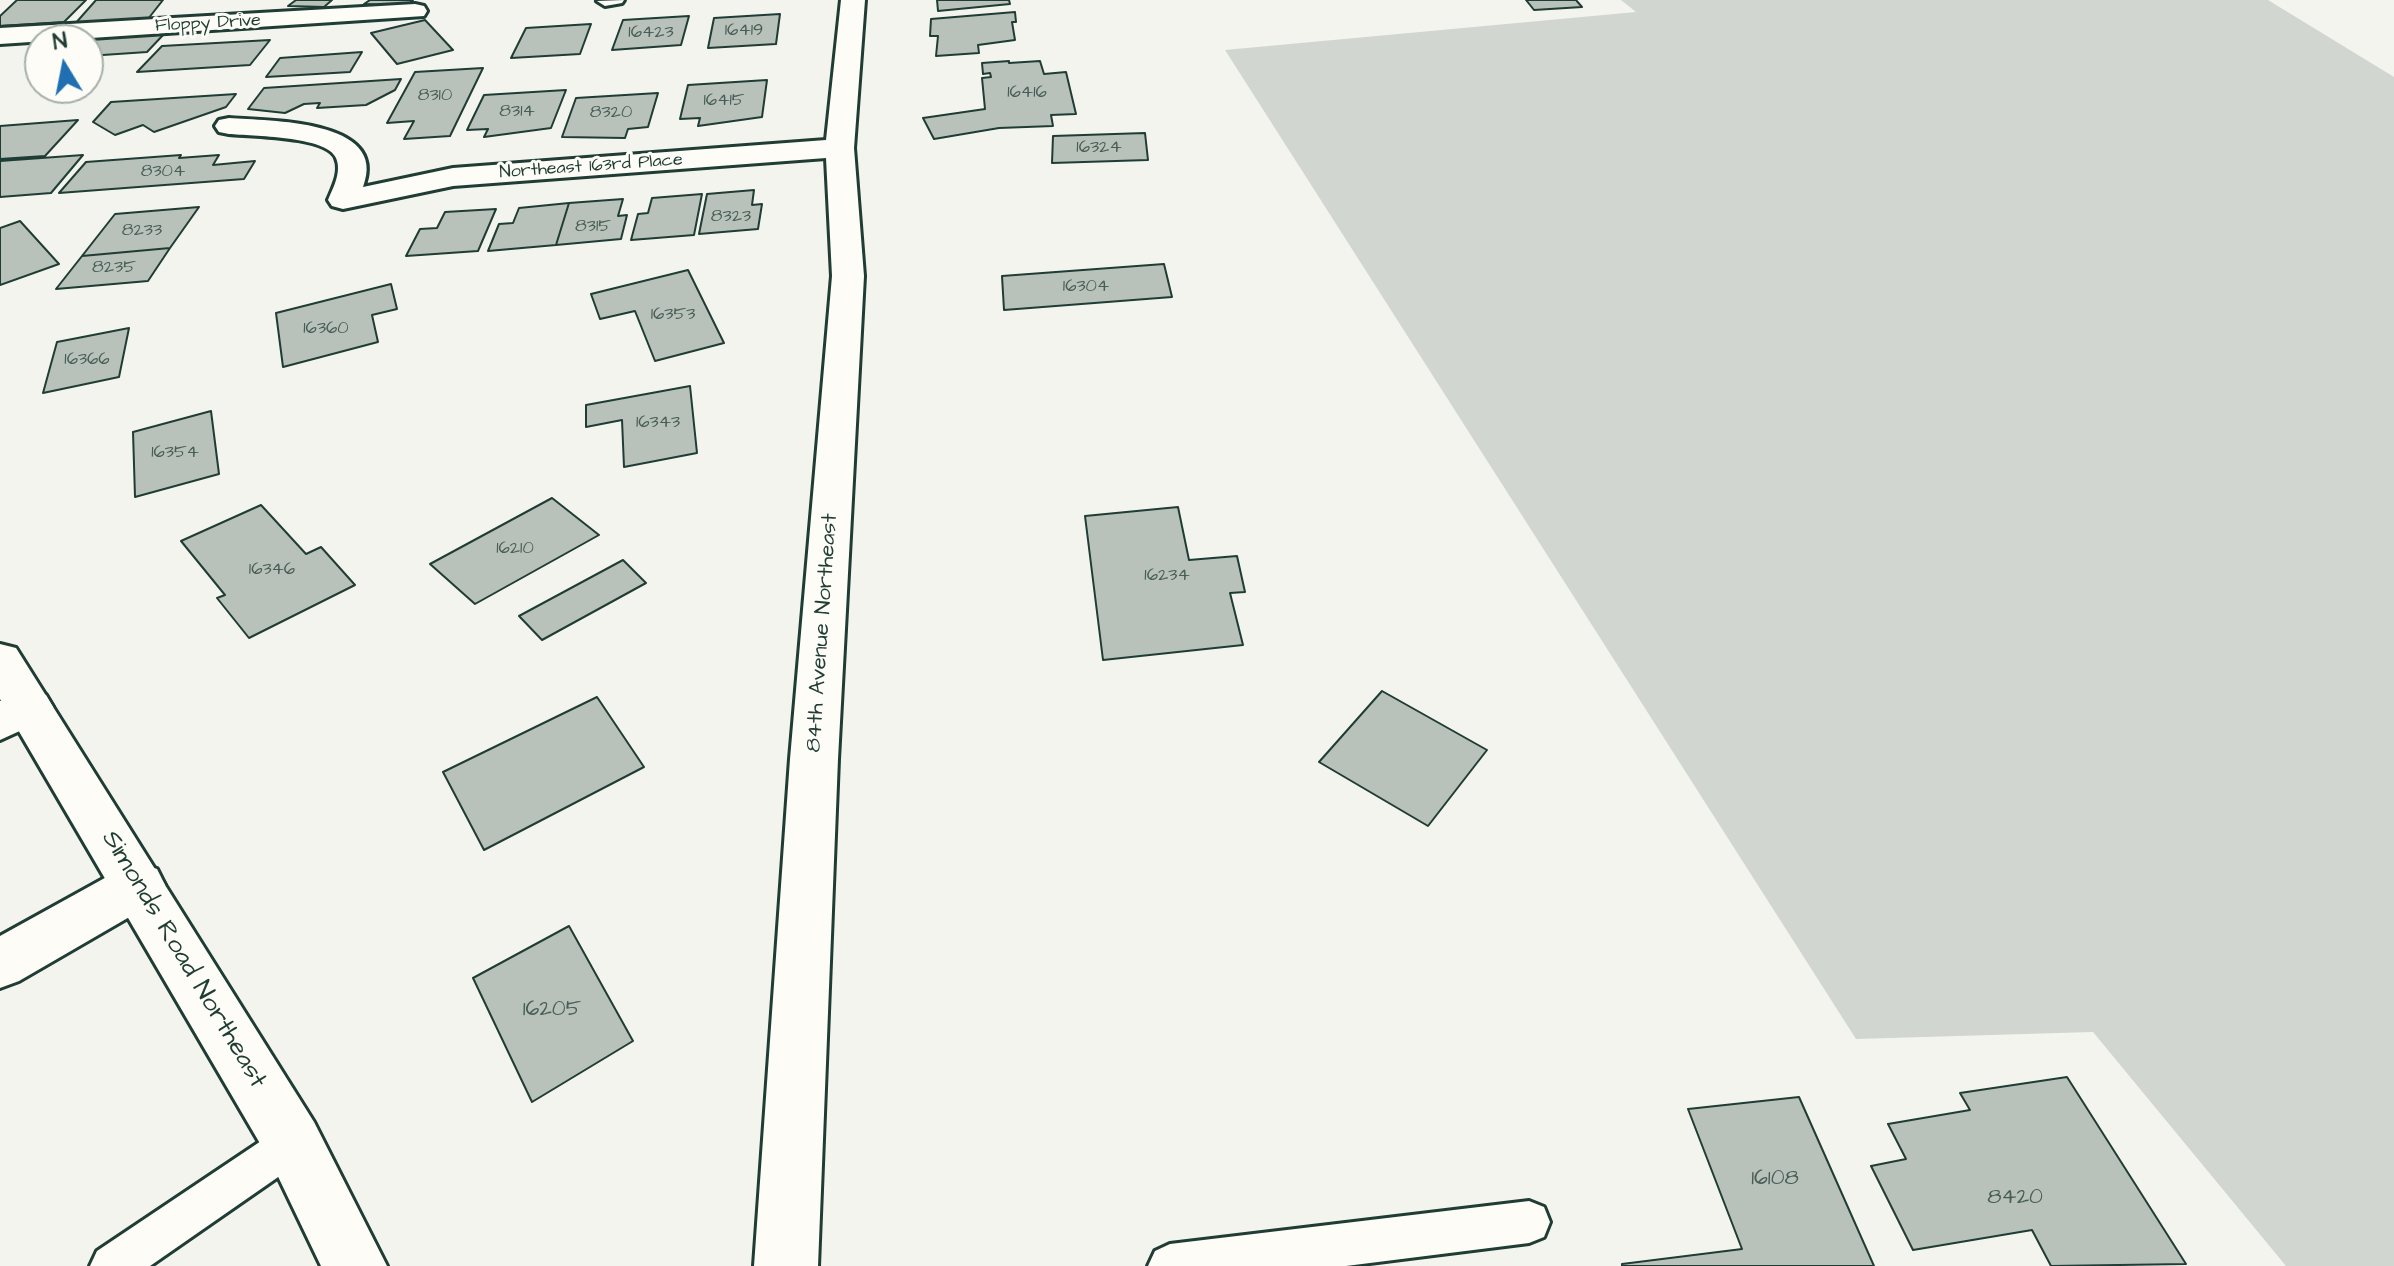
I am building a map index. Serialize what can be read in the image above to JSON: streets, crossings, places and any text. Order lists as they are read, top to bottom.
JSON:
{
  "streets": {
    "street": [
      "Floppy Drive",
      "Northeast 163rd Place",
      "84th Avenue Northeast",
      "Simonds Road Northeast"
    ]
  },
  "crossings": [
    ["Northeast 163rd Place", "84th Avenue Northeast"]
  ],
  "house_numbers": [
    "16419",
    "16423",
    "16416",
    "8310",
    "16415",
    "8314",
    "8320",
    "16324",
    "8304",
    "8323",
    "8315",
    "8233",
    "8235",
    "16304",
    "16353",
    "16360",
    "16366",
    "16343",
    "16354",
    "16210",
    "16346",
    "16234",
    "16205",
    "16108",
    "8420"
  ],
  "north": "top"
}
